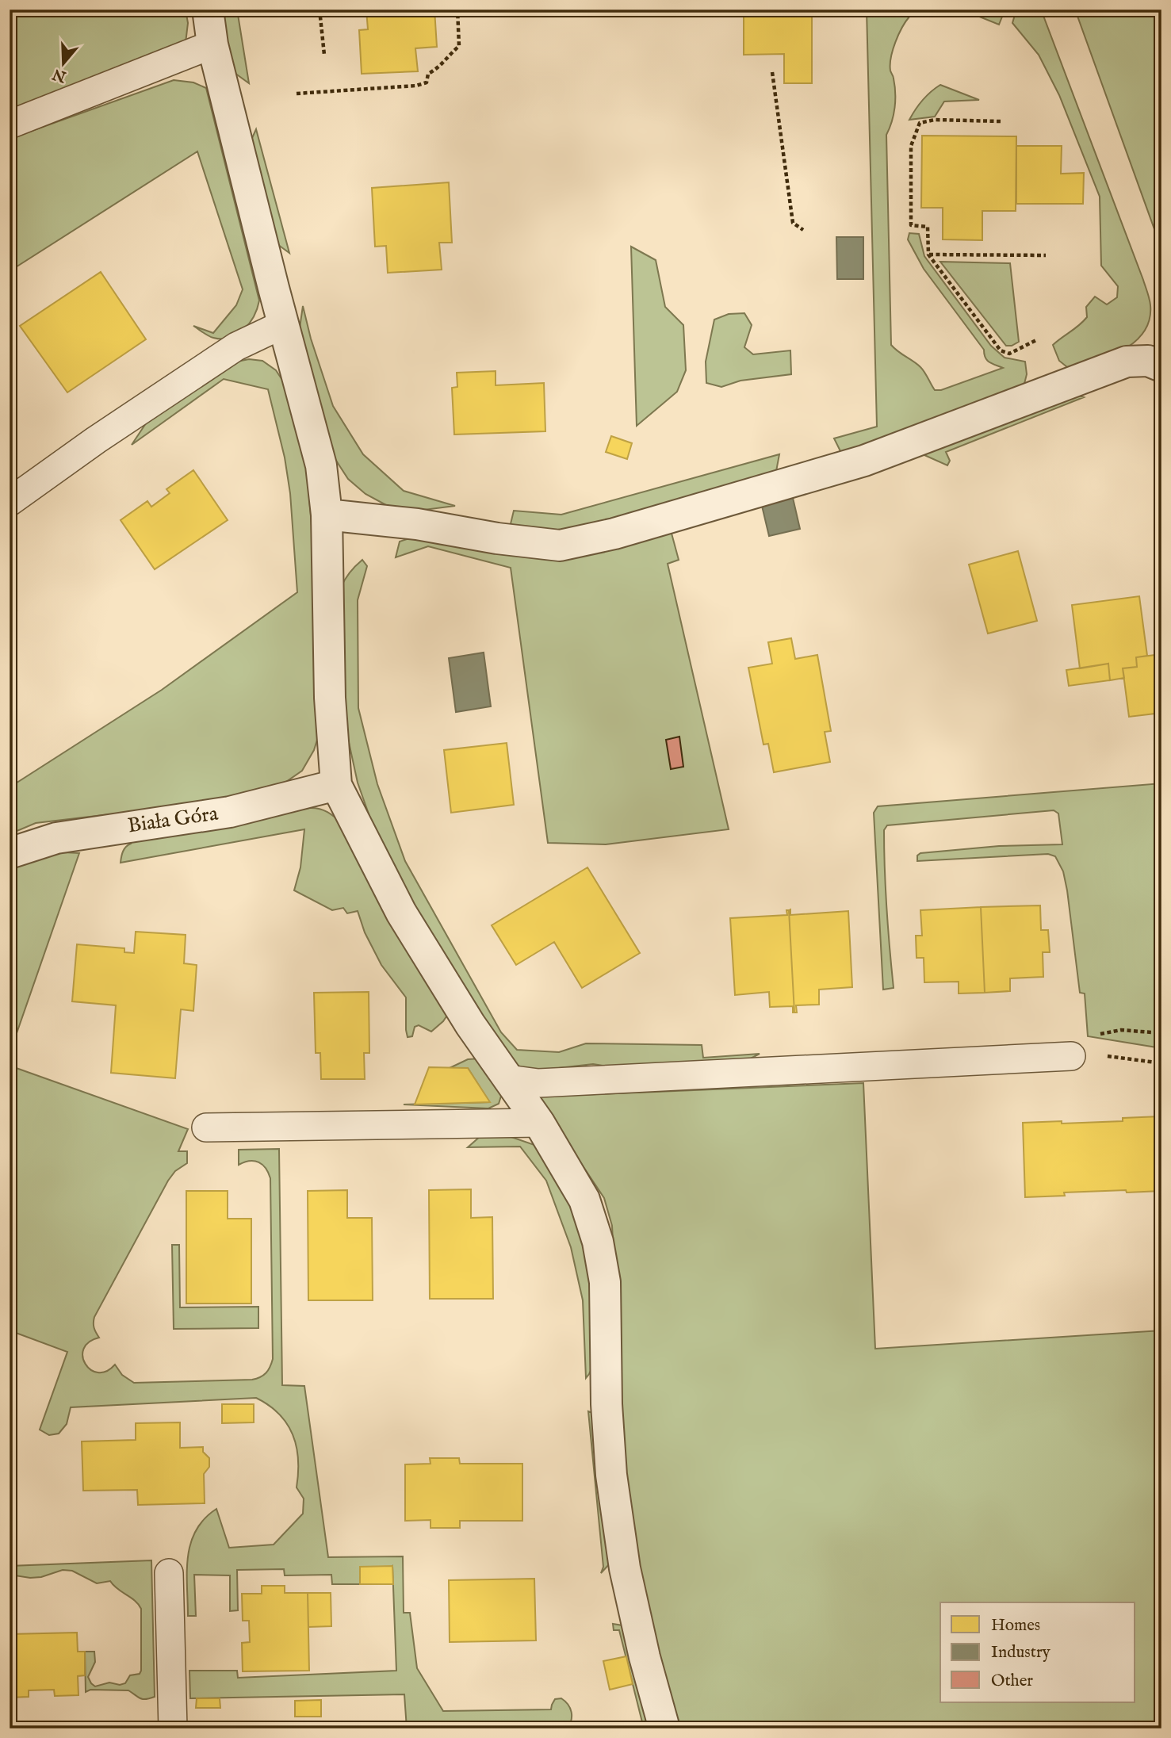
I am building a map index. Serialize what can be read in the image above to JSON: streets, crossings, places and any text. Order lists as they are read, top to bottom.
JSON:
{
  "streets": {
    "street": ["Biała Góra"]
  },
  "legend": ["Homes", "Industry", "Other"],
  "north": "bottom"
}
